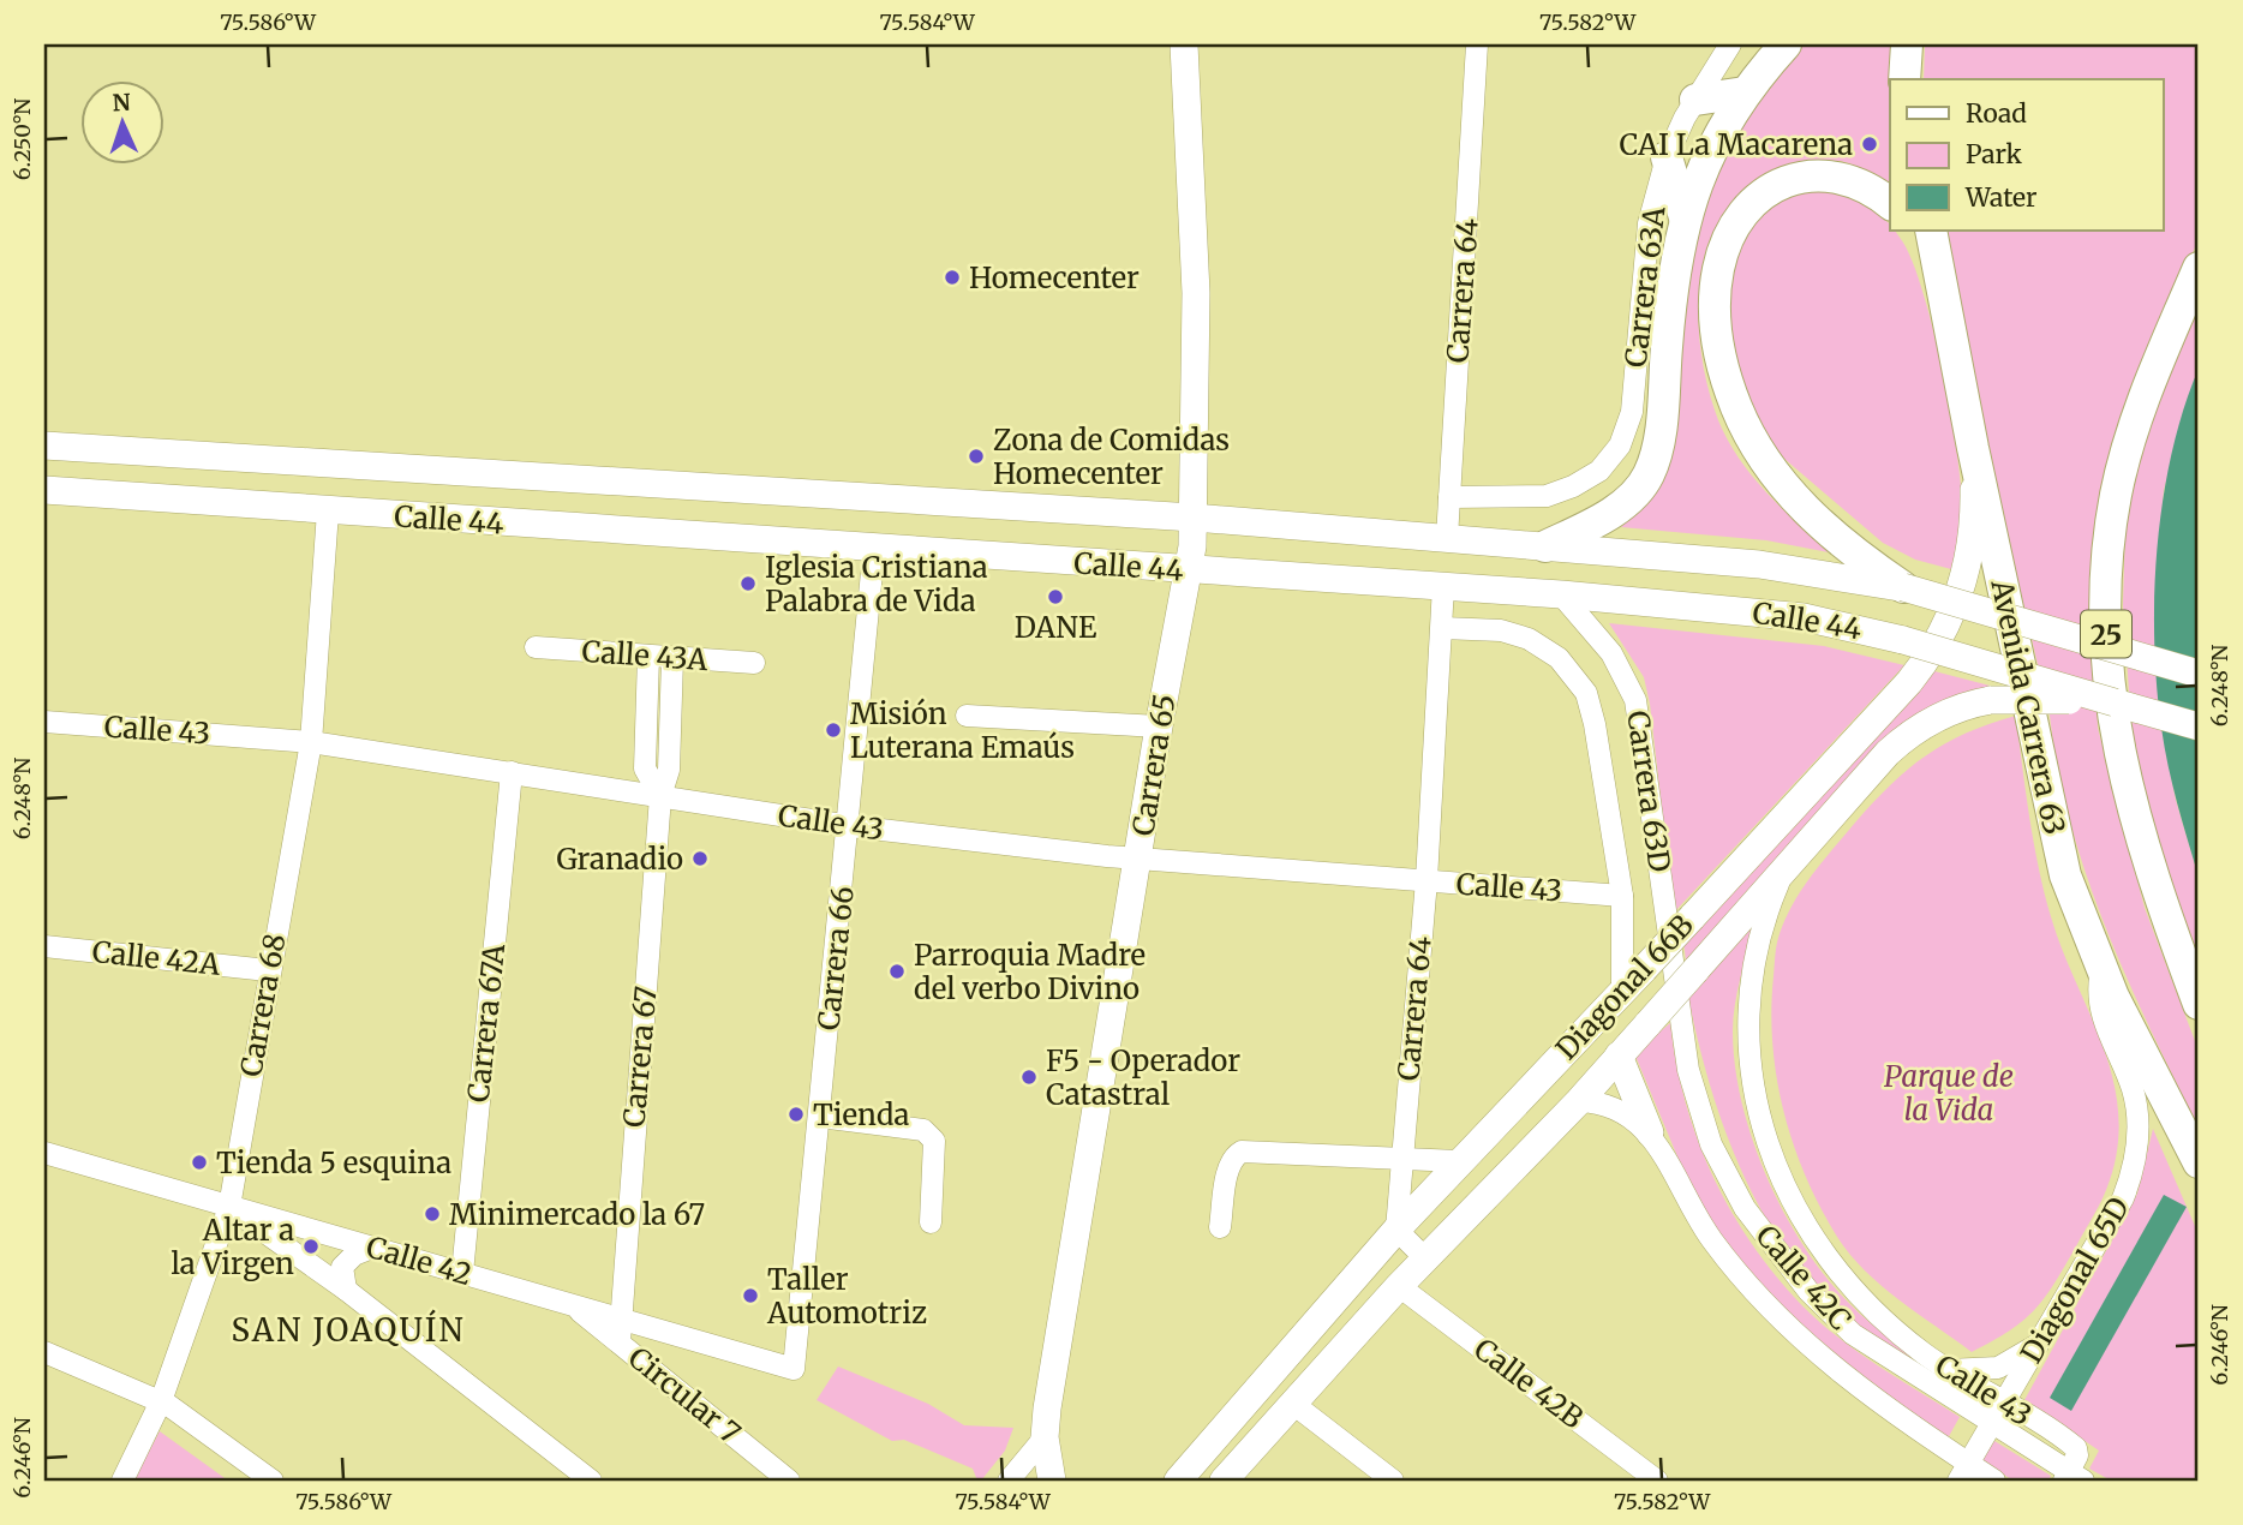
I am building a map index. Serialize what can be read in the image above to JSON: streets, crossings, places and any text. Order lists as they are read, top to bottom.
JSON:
{
  "streets": {
    "highway": ["25", "Avenida Carrera 63"],
    "main road": ["Calle 44", "Carrera 65", "Diagonal 66B"],
    "street": [
      "Carrera 63A",
      "Carrera 64",
      "Calle 43A",
      "Calle 43",
      "Carrera 63D",
      "Calle 42A",
      "Carrera 66",
      "Carrera 68",
      "Carrera 67A",
      "Carrera 67",
      "Calle 42",
      "Calle 42C",
      "Diagonal 65D",
      "Calle 42B",
      "Circular 7"
    ]
  },
  "crossings": [
    ["Carrera 63A", "Carrera 64"],
    ["Carrera 64", "Calle 44"],
    ["Carrera 64", "Calle 43"],
    ["Carrera 64", "Carrera 63D"],
    ["Carrera 64", "Diagonal 66B"],
    ["Calle 44", "Carrera 65"],
    ["Calle 44", "Carrera 63D"],
    ["Calle 44", "Carrera 66"],
    ["Calle 44", "Diagonal 66B"],
    ["Calle 44", "Carrera 68"],
    ["Calle 43A", "Carrera 67"],
    ["Avenida Carrera 63", "Diagonal 66B"],
    ["Avenida Carrera 63", "Diagonal 65D"],
    ["Calle 43", "Carrera 65"],
    ["Calle 43", "Carrera 63D"],
    ["Calle 43", "Carrera 66"],
    ["Calle 43", "Diagonal 66B"],
    ["Calle 43", "Carrera 68"],
    ["Calle 43", "Carrera 67A"],
    ["Calle 43", "Carrera 67"],
    ["Calle 43", "Calle 42C"],
    ["Calle 43", "Diagonal 65D"],
    ["Carrera 63D", "Diagonal 66B"],
    ["Carrera 63D", "Calle 42C"],
    ["Calle 42A", "Carrera 68"],
    ["Carrera 66", "Calle 42"],
    ["Diagonal 66B", "Calle 42B"],
    ["Carrera 68", "Calle 42"],
    ["Carrera 67A", "Calle 42"],
    ["Carrera 67", "Calle 42"],
    ["Carrera 67", "Circular 7"],
    ["Calle 42", "Circular 7"],
    ["Calle 42C", "Diagonal 65D"]
  ],
  "districts": ["SAN JOAQUÍN"],
  "parks": ["Parque de la Vida"],
  "places": [
    "CAI La Macarena",
    "Homecenter",
    "Zona de Comidas Homecenter",
    "Iglesia Cristiana Palabra de Vida",
    "DANE",
    "Misión Luterana Emaús",
    "Granadio",
    "Parroquia Madre del verbo Divino",
    "F5 - Operador Catastral",
    "Tienda",
    "Tienda 5 esquina",
    "Minimercado la 67",
    "Altar a la Virgen",
    "Taller Automotriz"
  ],
  "legend": ["Road", "Park", "Water"],
  "north": "top",
  "coordinates": [
    "75.586°W",
    "75.584°W",
    "75.582°W",
    "6.250°N",
    "6.248°N",
    "6.246°N"
  ]
}
